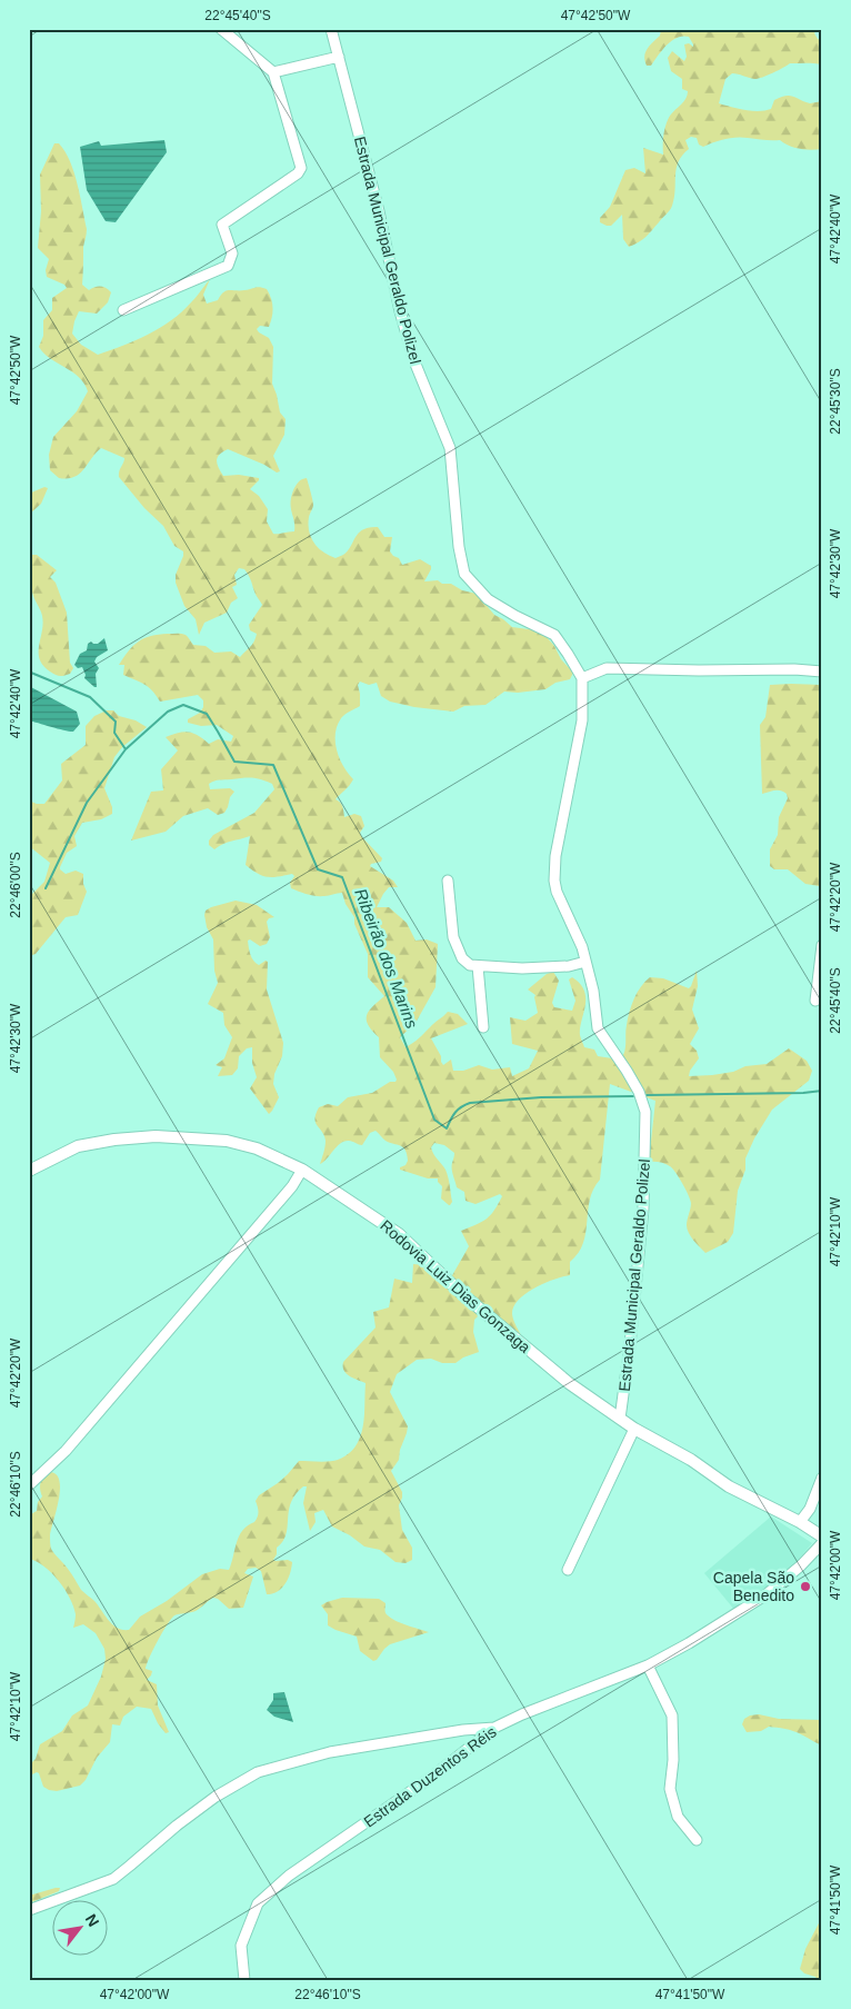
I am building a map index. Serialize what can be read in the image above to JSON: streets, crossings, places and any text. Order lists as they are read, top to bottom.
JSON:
{
  "streets": {
    "main road": ["Rodovia Luiz Dias Gonzaga"],
    "street": ["Estrada Municipal Geraldo Polizel", "Estrada Duzentos Réis"]
  },
  "crossings": [
    ["Estrada Municipal Geraldo Polizel", "Rodovia Luiz Dias Gonzaga"]
  ],
  "water": ["Ribeirão dos Marins"],
  "places": ["Capela São Benedito"],
  "north": "top right",
  "coordinates": [
    "22°45'40\"S",
    "47°42'50\"W",
    "47°42'40\"W",
    "22°45'30\"S",
    "47°42'30\"W",
    "22°46'00\"S",
    "47°42'20\"W",
    "47°42'10\"W",
    "22°46'10\"S",
    "47°42'00\"W",
    "47°41'50\"W"
  ]
}
